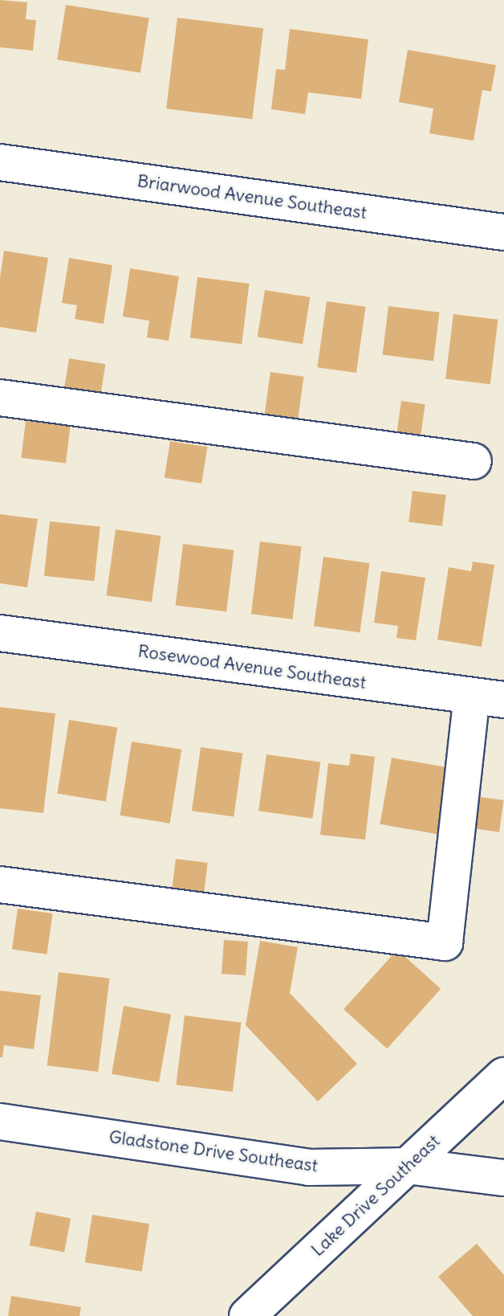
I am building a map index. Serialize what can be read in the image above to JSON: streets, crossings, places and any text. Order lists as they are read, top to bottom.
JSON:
{
  "streets": {
    "street": [
      "Briarwood Avenue Southeast",
      "Rosewood Avenue Southeast",
      "Gladstone Drive Southeast",
      "Lake Drive Southeast"
    ]
  },
  "crossings": [
    ["Gladstone Drive Southeast", "Lake Drive Southeast"]
  ]
}
